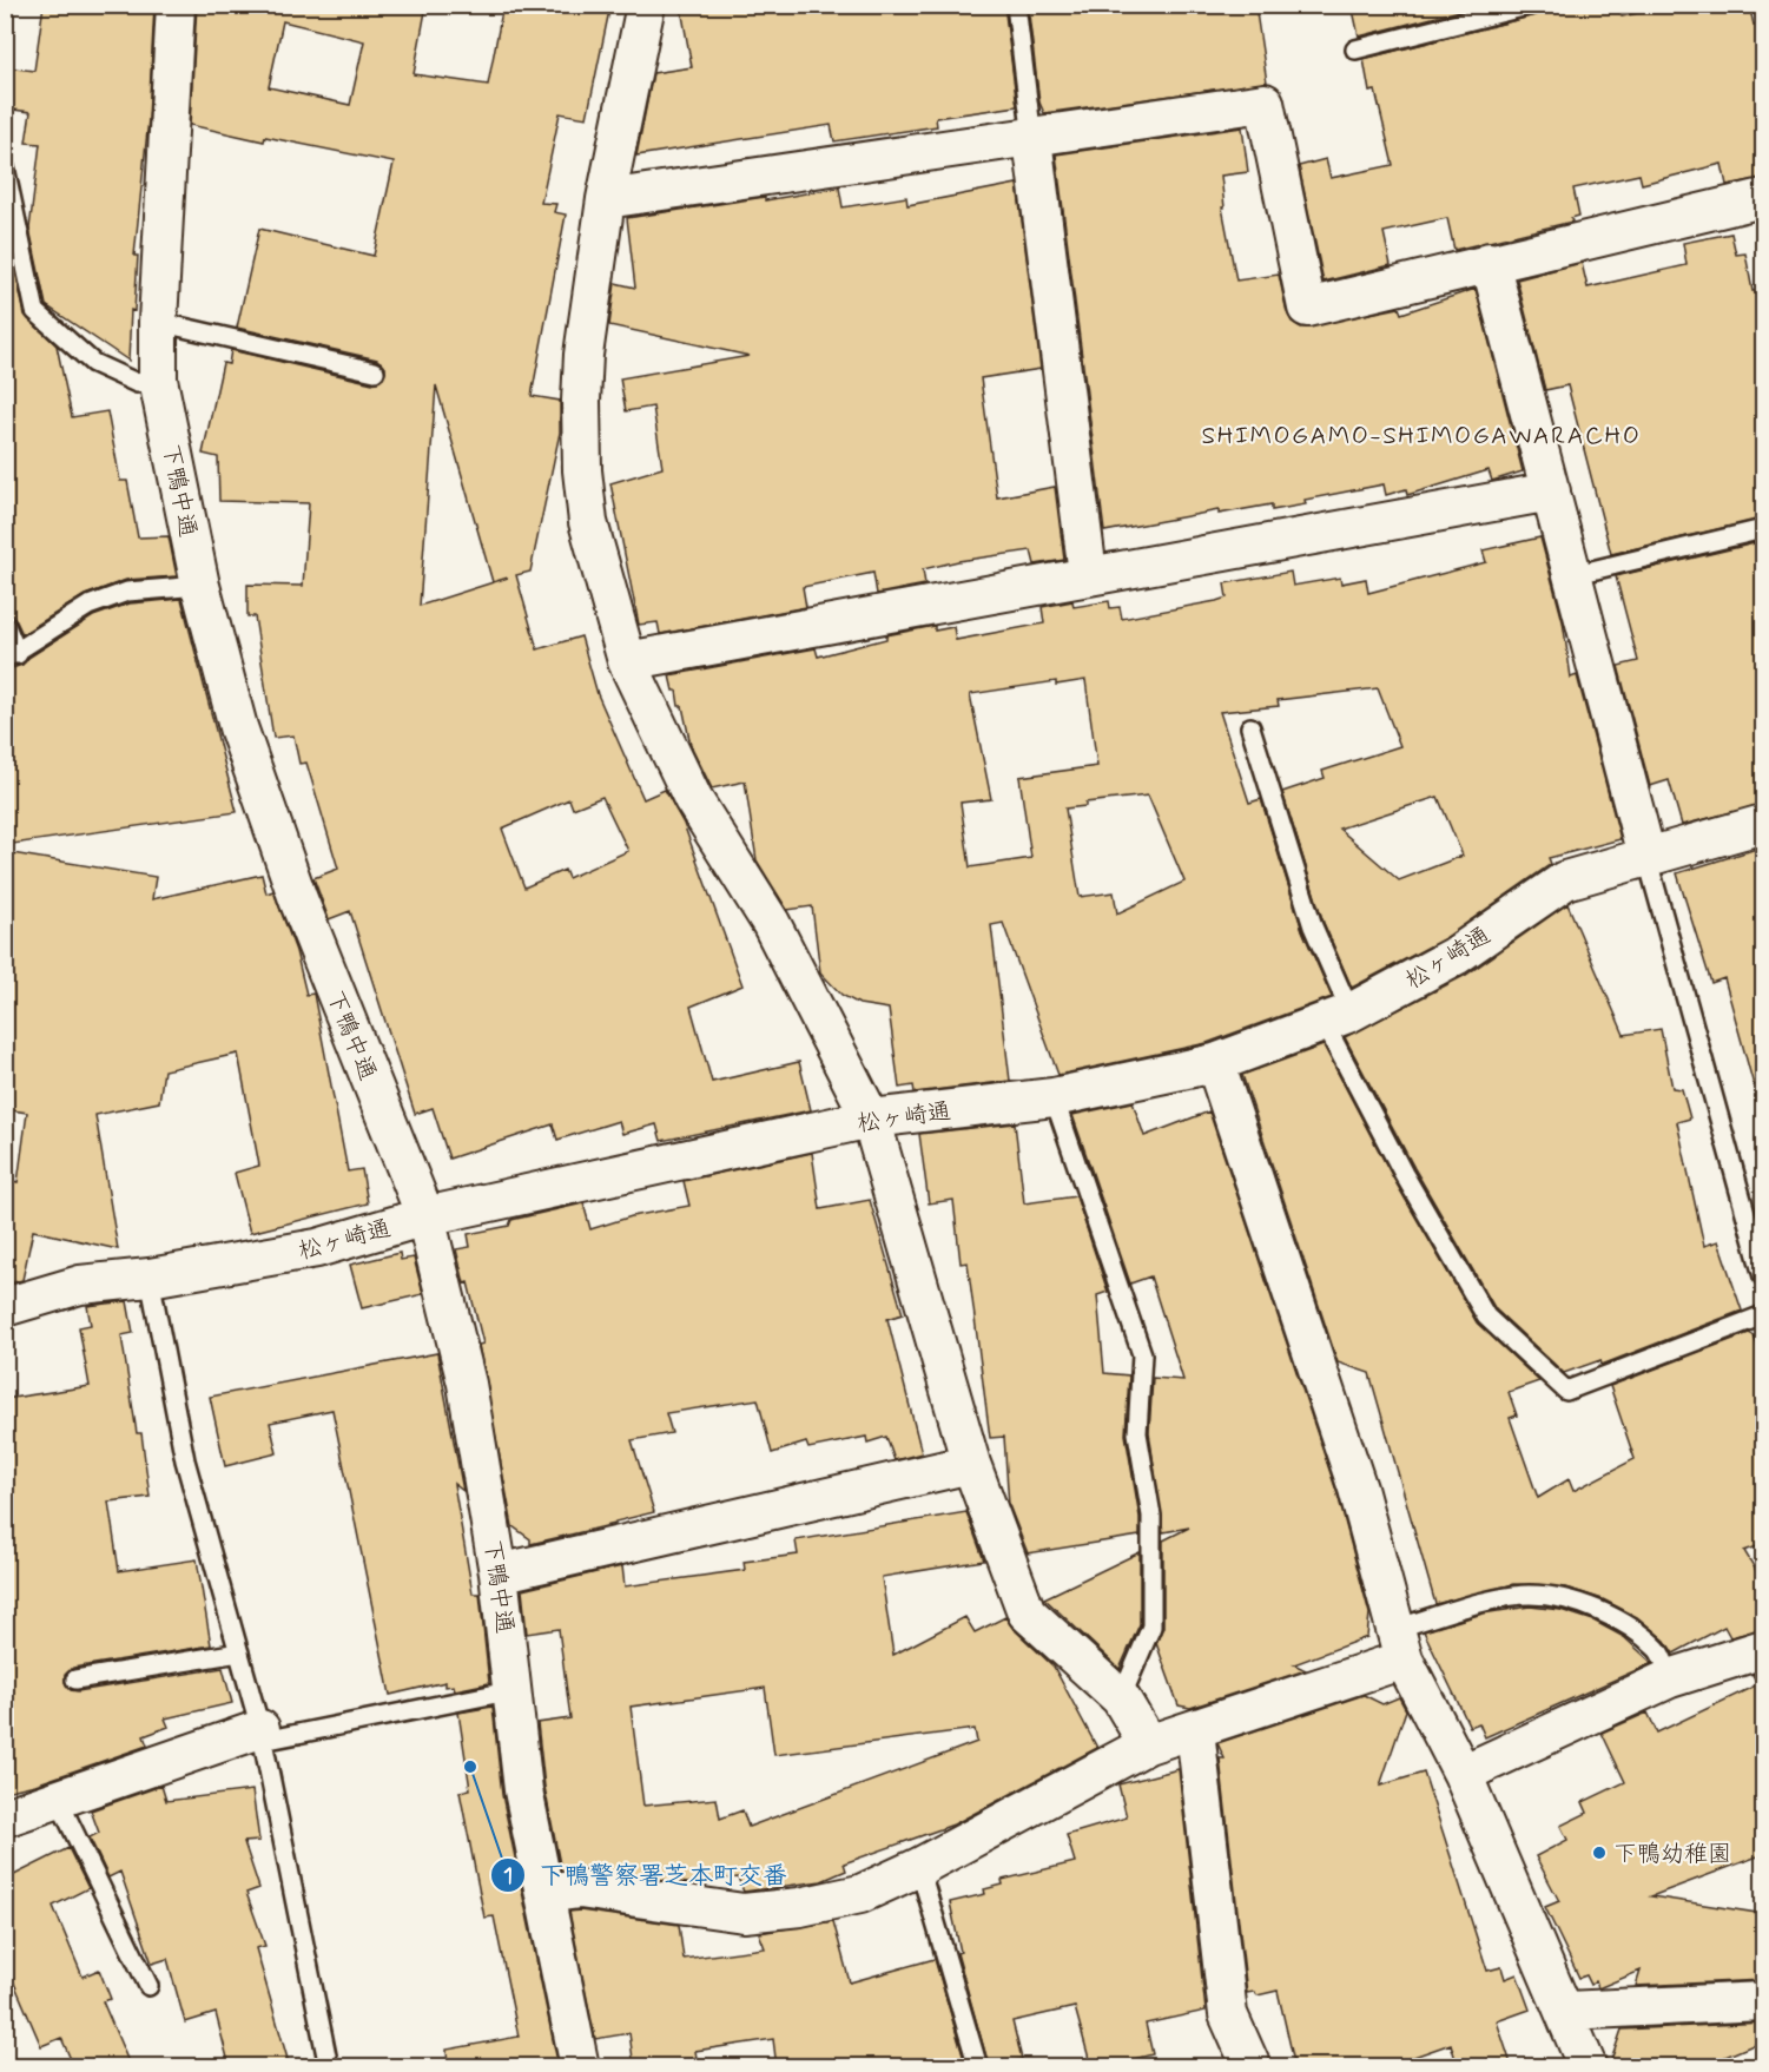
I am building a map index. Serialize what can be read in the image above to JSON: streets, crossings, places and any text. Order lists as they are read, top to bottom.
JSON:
{
  "streets": {
    "street": ["下鴨中通", "松ヶ崎通"]
  },
  "crossings": [
    ["下鴨中通", "松ヶ崎通"]
  ],
  "districts": ["SHIMOGAMO-SHIMOGAWARACHO"],
  "places": ["下鴨警察署芝本町交番", "下鴨幼稚園"]
}
